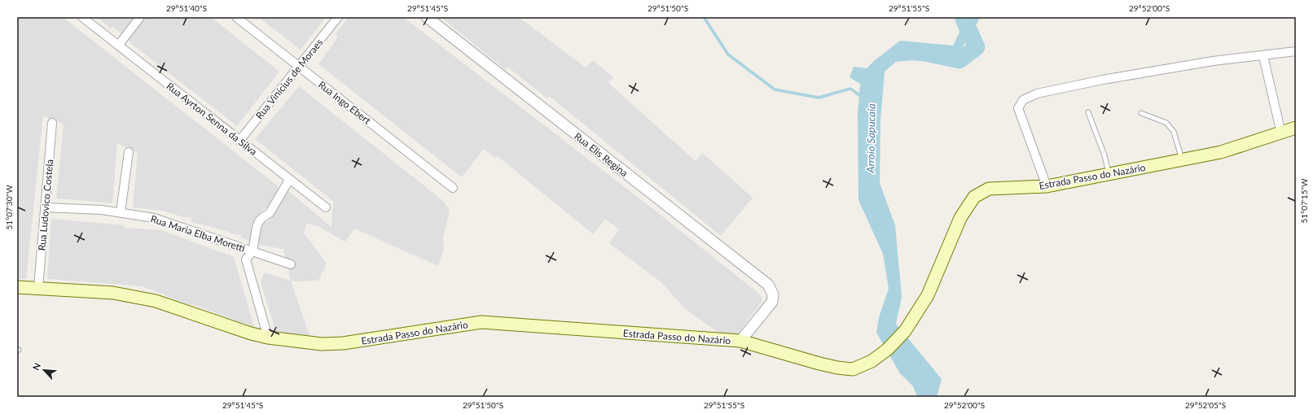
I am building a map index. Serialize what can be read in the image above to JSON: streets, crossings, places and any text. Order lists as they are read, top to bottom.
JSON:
{
  "streets": {
    "main road": ["Estrada Passo do Nazário"],
    "street": [
      "Rua Vinícius de Moraes",
      "Rua Ingo Ebert",
      "Rua Ayrton Senna da Silva",
      "Rua Elis Regina",
      "Rua Ludovico Costela",
      "Rua Maria Elba Moretti"
    ]
  },
  "crossings": [
    ["Rua Vinícius de Moraes", "Rua Ingo Ebert"],
    ["Rua Vinícius de Moraes", "Rua Ayrton Senna da Silva"],
    ["Rua Elis Regina", "Estrada Passo do Nazário"],
    ["Estrada Passo do Nazário", "Rua Ludovico Costela"],
    ["Rua Ludovico Costela", "Rua Maria Elba Moretti"]
  ],
  "water": ["Arroio Sapucaia"],
  "north": "top left",
  "coordinates": [
    "29°51'40\"S",
    "29°51'45\"S",
    "29°51'50\"S",
    "29°51'55\"S",
    "29°52'00\"S",
    "51°07'15\"W",
    "51°07'30\"W",
    "29°52'05\"S"
  ]
}
